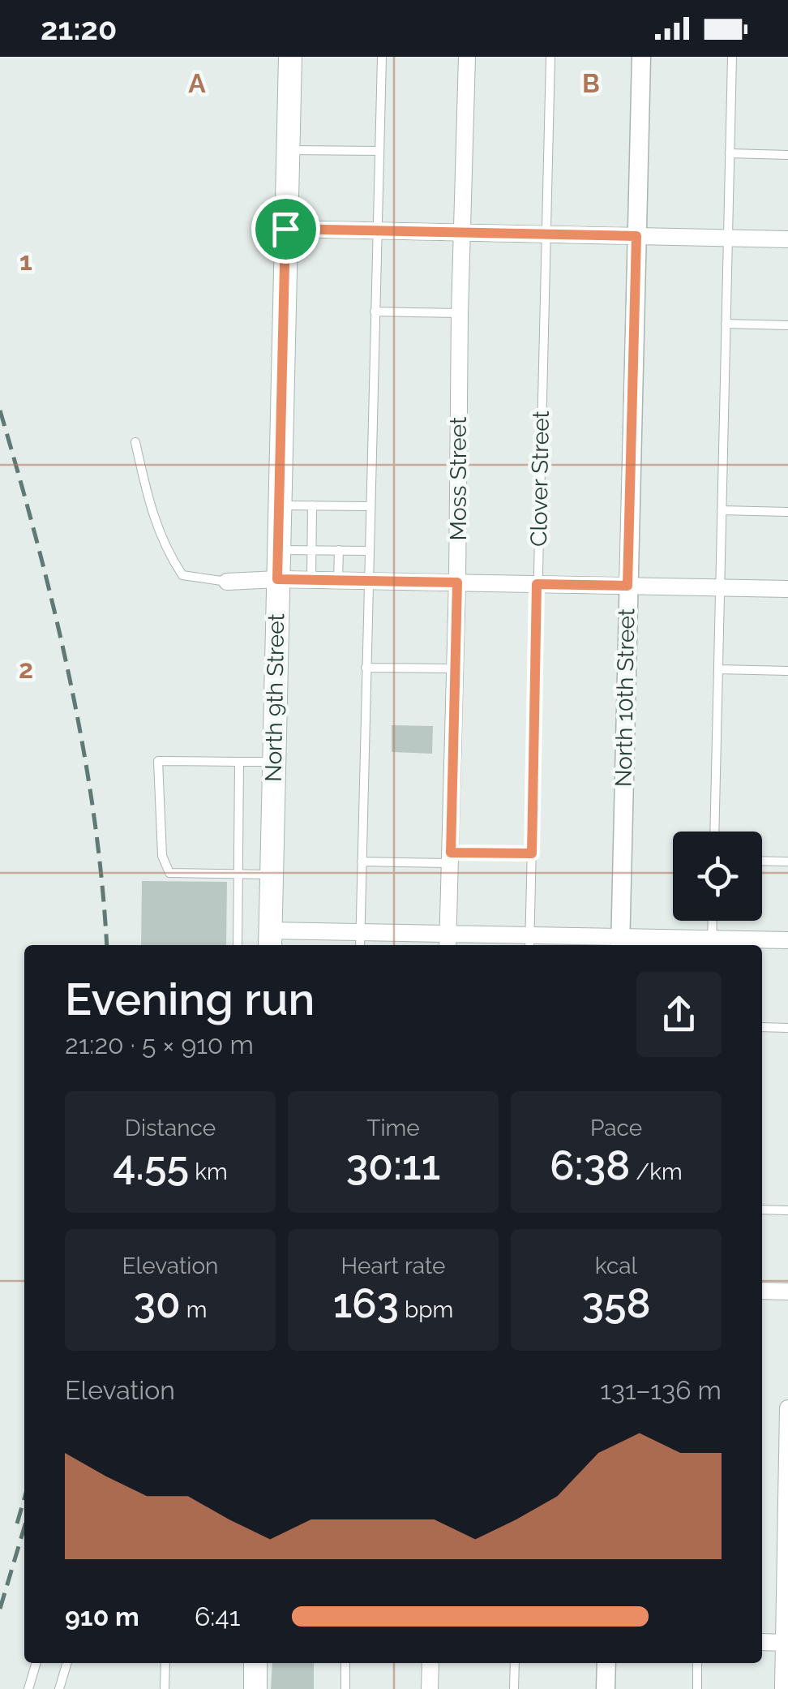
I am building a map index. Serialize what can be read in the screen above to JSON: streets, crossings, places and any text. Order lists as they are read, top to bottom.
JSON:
{
  "streets": {
    "main road": ["North 9th Street"],
    "street": ["Moss Street", "North 10th Street"],
    "lane": ["Clover Street"]
  },
  "page": {
    "status": "21:20",
    "heading": ["Evening run", "21:20 · 5 × 910 m"],
    "stats": [
      ["Distance", "4.55 km"],
      ["Time", "30:11"],
      ["Pace", "6:38 /km"],
      ["Elevation", "30 m"],
      ["Heart rate", "163 bpm"],
      ["kcal", "358"]
    ],
    "chart": ["Elevation", "131–136 m"],
    "list": [
      {
        "name": "910 m",
        "note": "6:41"
      }
    ]
  },
  "grid": {
    "columns": ["A", "B"],
    "rows": ["1", "2"]
  }
}
